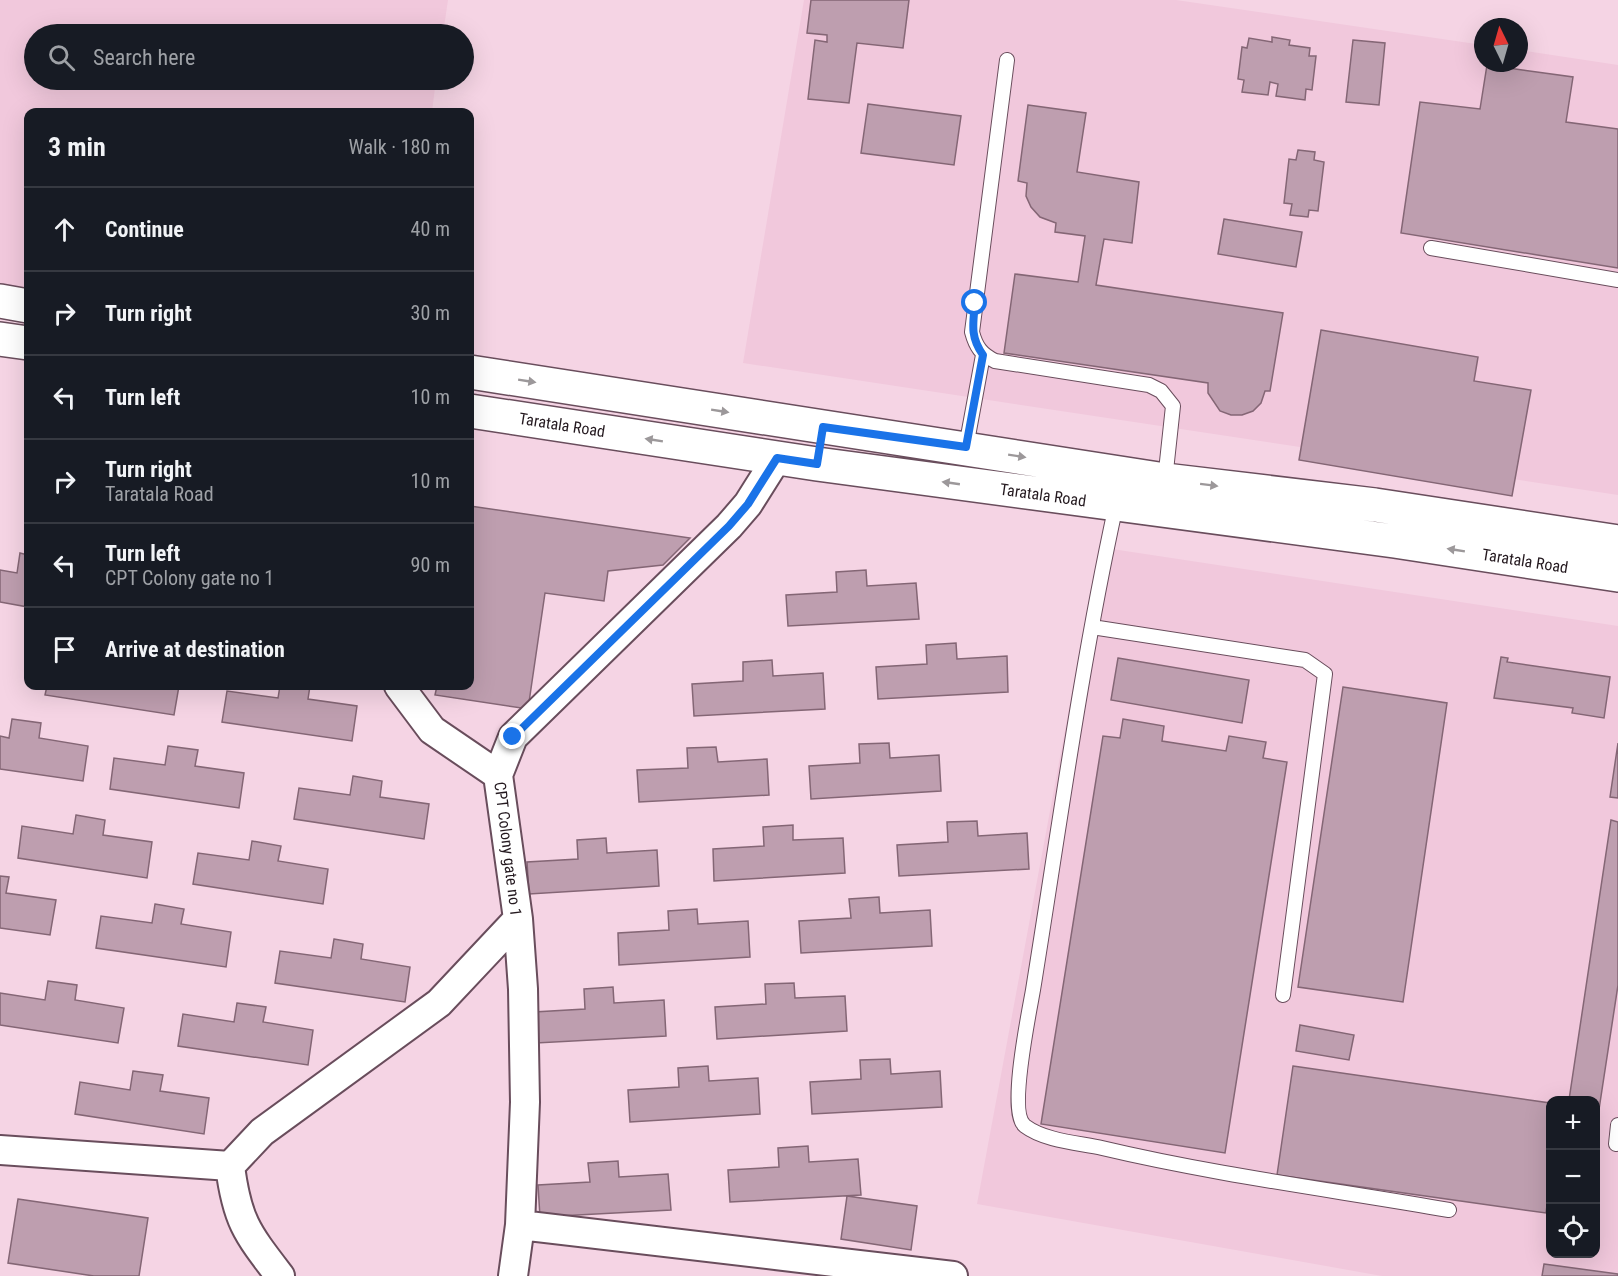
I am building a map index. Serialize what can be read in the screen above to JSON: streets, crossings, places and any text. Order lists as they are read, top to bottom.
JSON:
{
  "streets": {
    "main road": ["Taratala Road"],
    "street": ["CPT Colony gate no 1"]
  },
  "crossings": [
    ["Taratala Road", "CPT Colony gate no 1"]
  ],
  "north": "top",
  "page": {
    "search": "Search here",
    "heading": ["3 min", "Walk · 180 m"],
    "list": [
      ["Continue", "40 m"],
      ["Turn right", "30 m"],
      ["Turn left", "10 m"],
      ["Turn right", "Taratala Road", "10 m"],
      ["Turn left", "CPT Colony gate no 1", "90 m"],
      "Arrive at destination"
    ],
    "map_buttons": ["+", "−"]
  }
}
